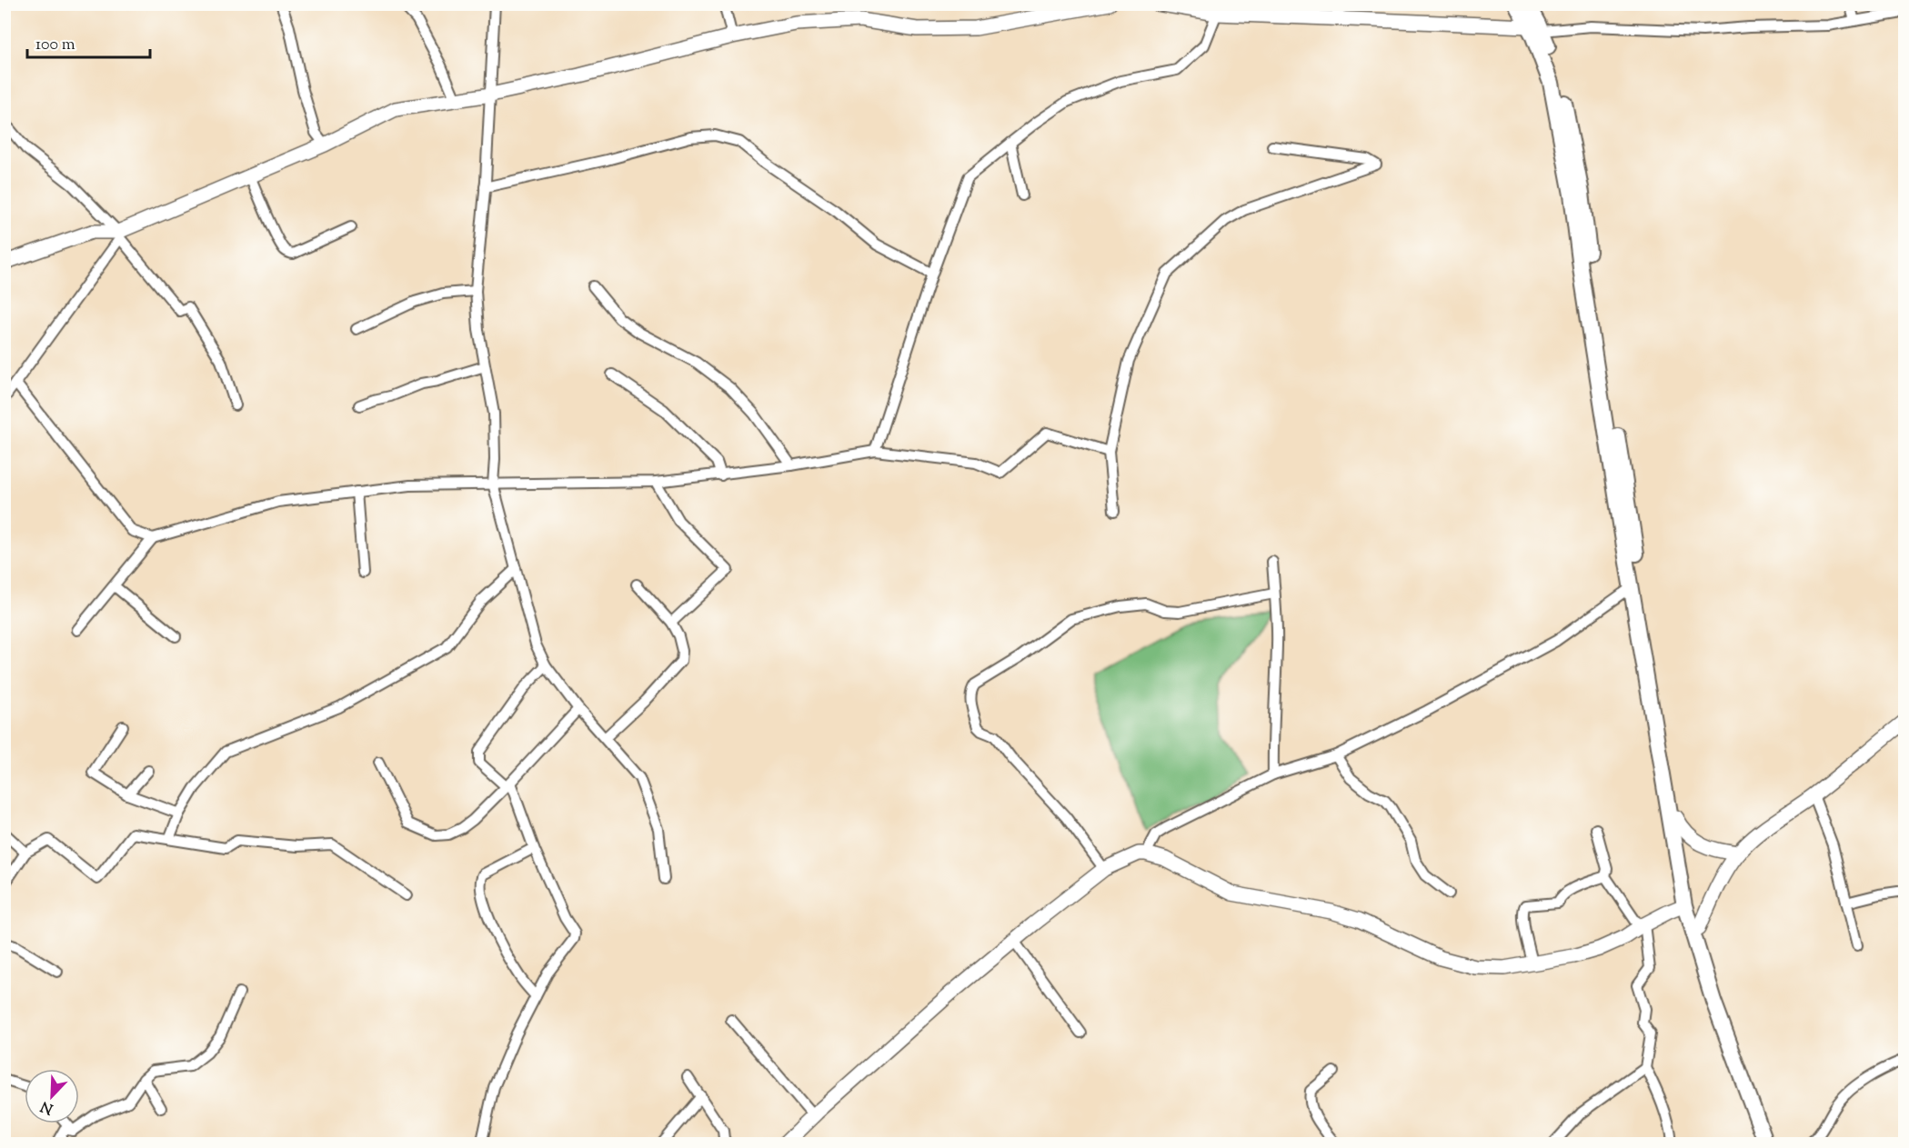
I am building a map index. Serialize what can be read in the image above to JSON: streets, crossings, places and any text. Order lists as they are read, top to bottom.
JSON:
{
  "scale_bar": "100 m",
  "north": "bottom left"
}
